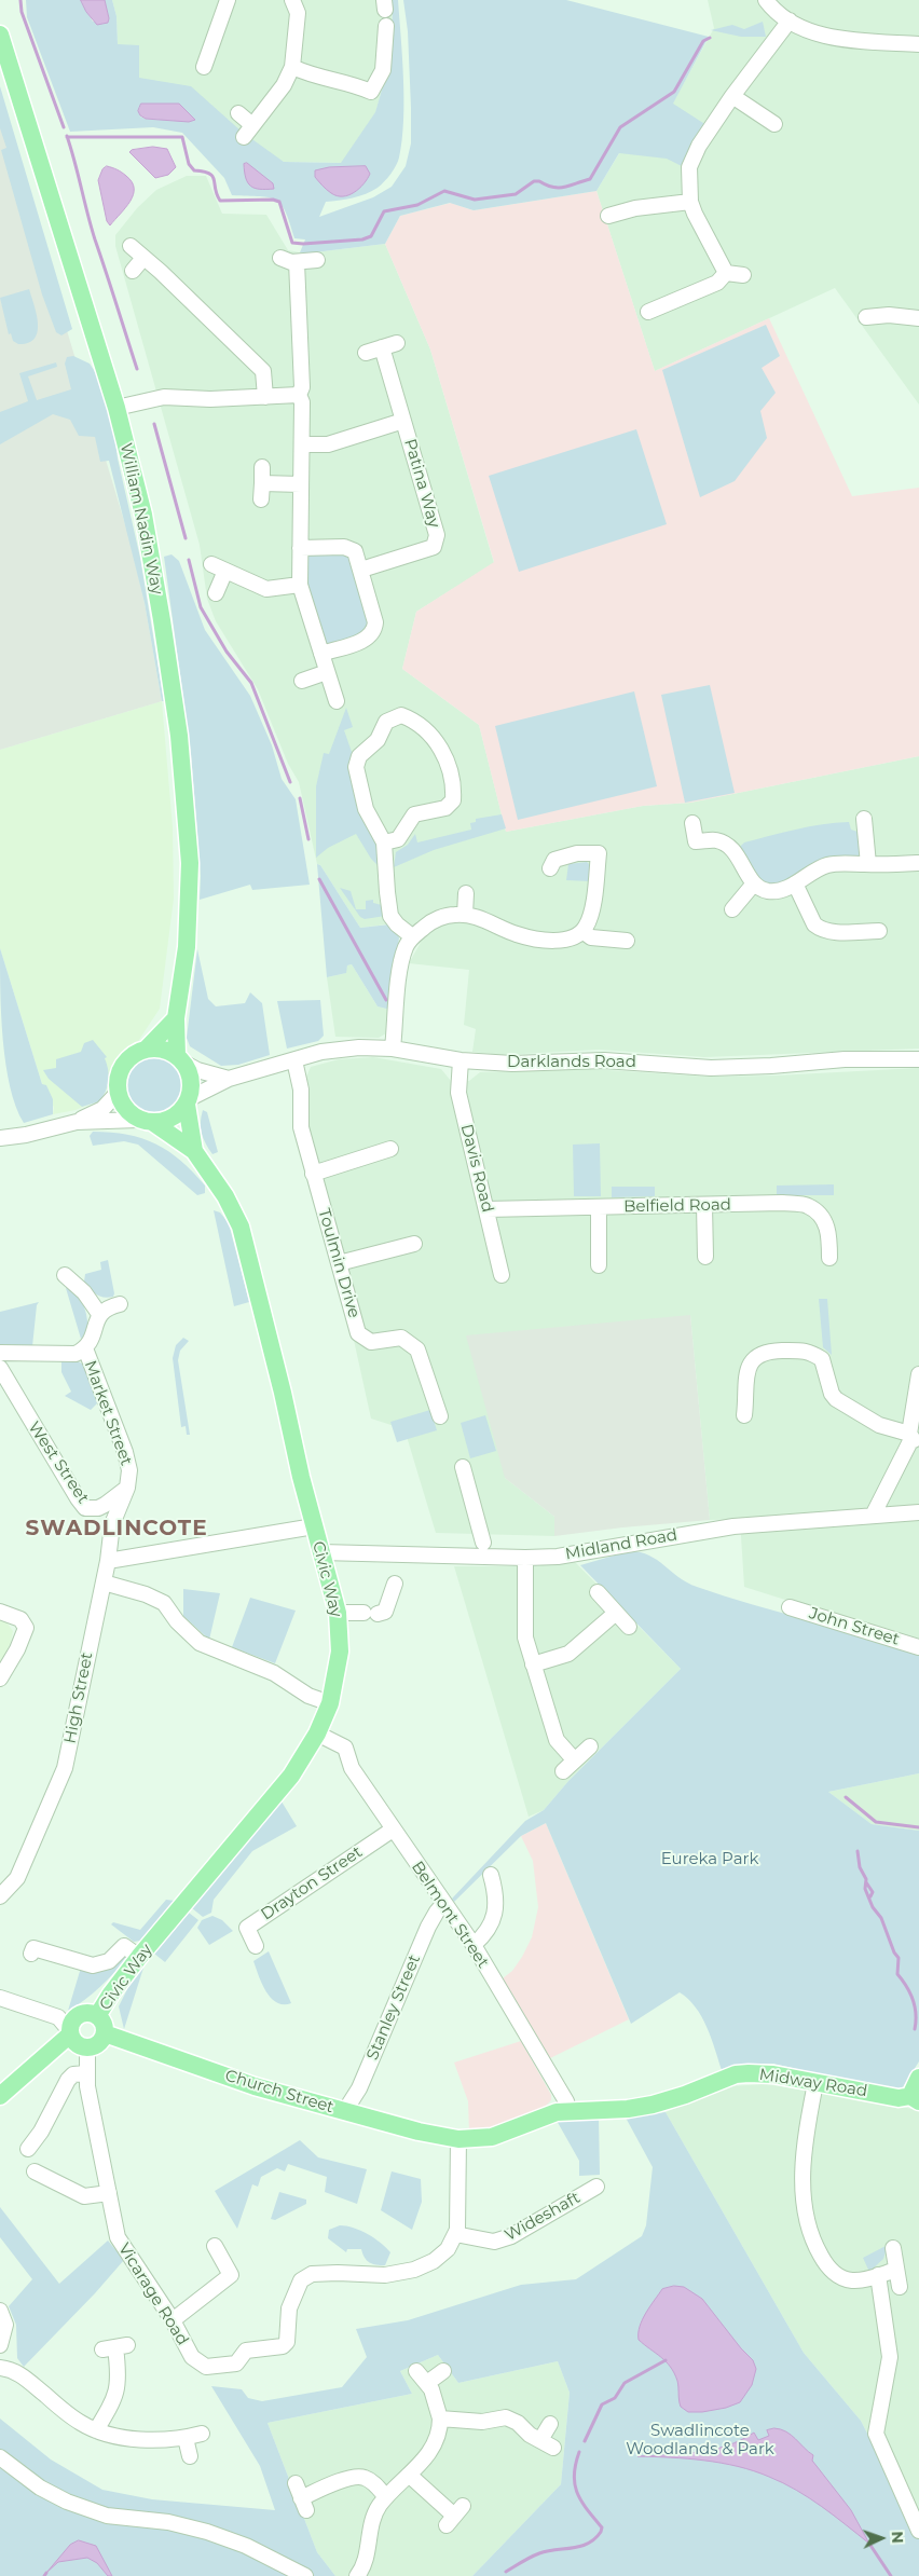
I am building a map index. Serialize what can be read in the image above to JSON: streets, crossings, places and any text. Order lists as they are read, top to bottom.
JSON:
{
  "streets": {
    "main road": [
      "William Nadin Way",
      "Civic Way",
      "Midway Road",
      "Church Street"
    ],
    "street": [
      "Patina Way",
      "Darklands Road",
      "Davis Road",
      "Belfield Road",
      "Toulmin Drive",
      "Market Street",
      "West Street",
      "Midland Road",
      "John Street",
      "High Street",
      "Drayton Street",
      "Belmont Street",
      "Stanley Street",
      "Wideshaft",
      "Vicarage Road"
    ]
  },
  "crossings": [
    ["William Nadin Way", "Darklands Road"],
    ["William Nadin Way", "Civic Way"],
    ["Darklands Road", "Davis Road"],
    ["Darklands Road", "Toulmin Drive"],
    ["Darklands Road", "Civic Way"],
    ["Davis Road", "Belfield Road"],
    ["Market Street", "West Street"],
    ["Market Street", "High Street"],
    ["West Street", "High Street"],
    ["Midland Road", "Civic Way"],
    ["Civic Way", "Belmont Street"],
    ["Civic Way", "Church Street"],
    ["Civic Way", "Vicarage Road"],
    ["Drayton Street", "Belmont Street"],
    ["Belmont Street", "Stanley Street"],
    ["Belmont Street", "Midway Road"],
    ["Stanley Street", "Church Street"],
    ["Midway Road", "Church Street"],
    ["Church Street", "Vicarage Road"],
    ["Wideshaft", "Vicarage Road"]
  ],
  "districts": ["SWADLINCOTE"],
  "parks": ["Eureka Park", "Swadlincote Woodlands & Park"],
  "north": "right"
}
